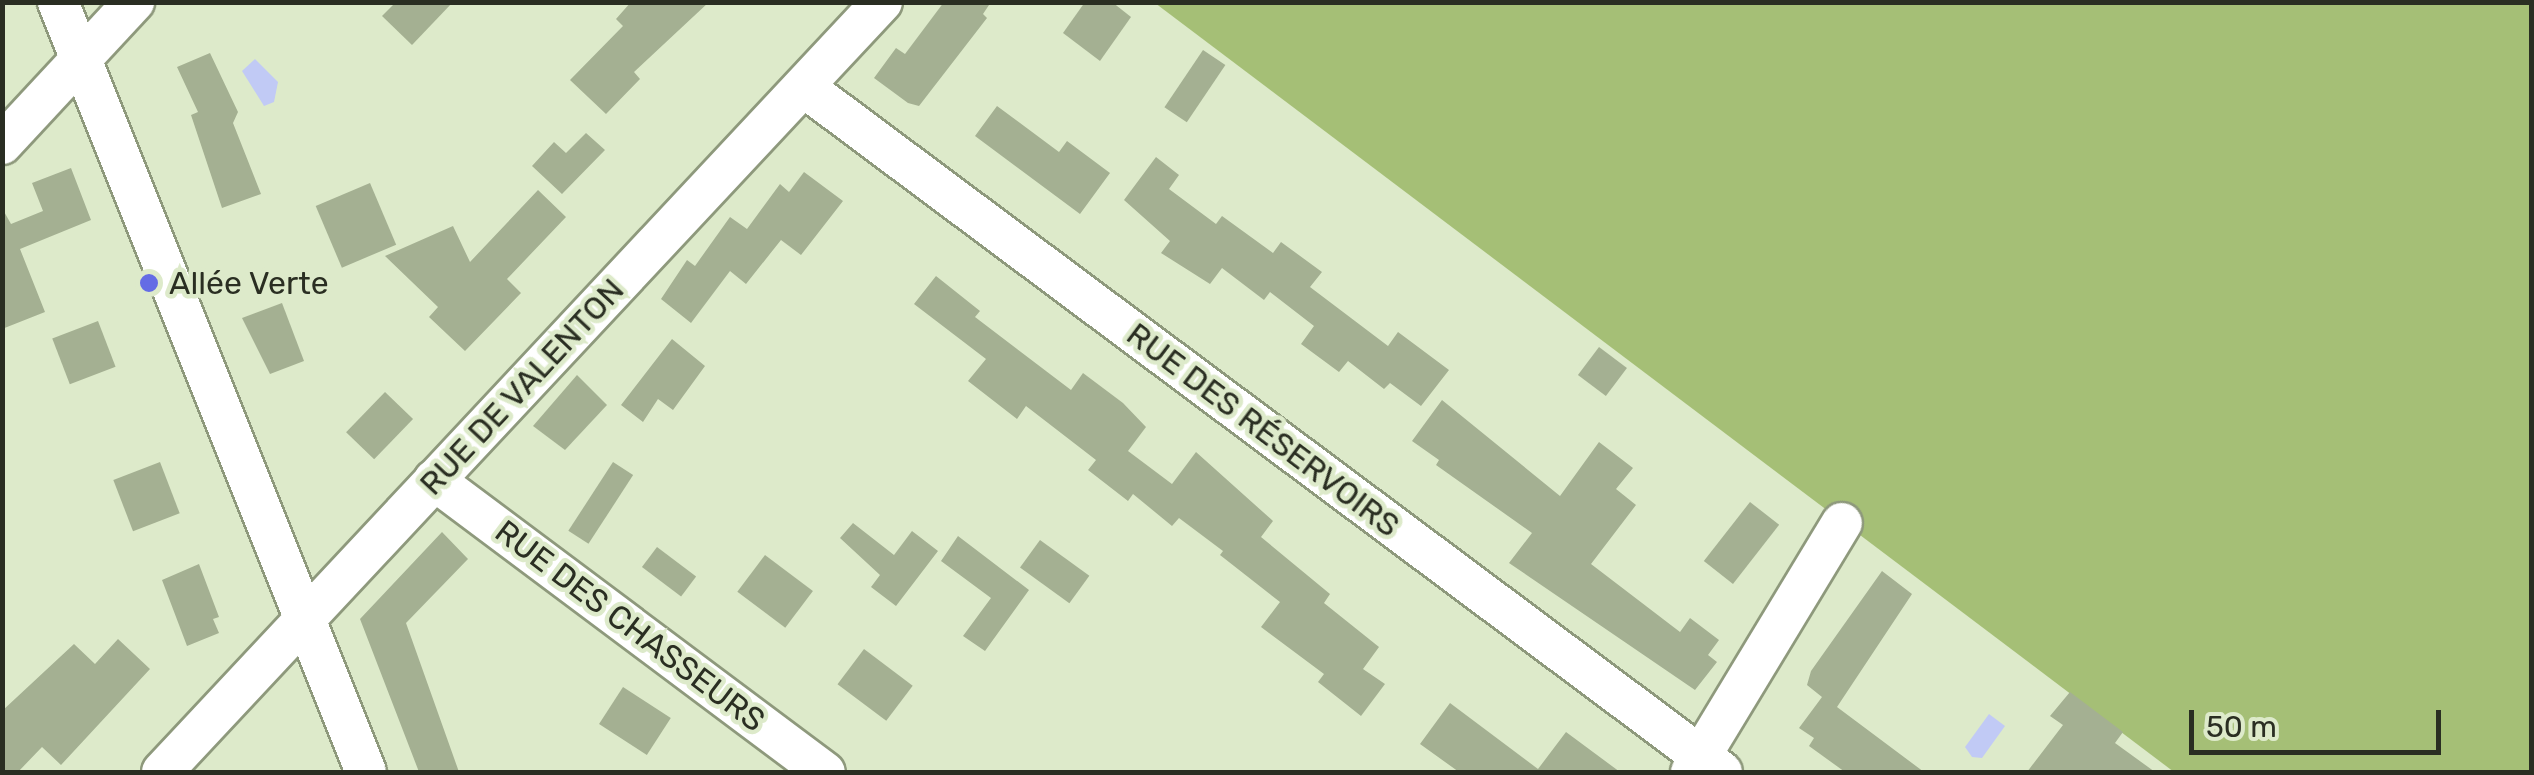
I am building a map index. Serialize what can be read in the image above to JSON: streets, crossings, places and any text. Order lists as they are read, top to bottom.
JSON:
{
  "streets": {
    "street": ["RUE DE VALENTON", "RUE DES RÉSERVOIRS", "RUE DES CHASSEURS"]
  },
  "crossings": [
    ["RUE DE VALENTON", "RUE DES RÉSERVOIRS"],
    ["RUE DE VALENTON", "RUE DES CHASSEURS"]
  ],
  "places": ["Allée Verte"],
  "scale_bar": "50 m"
}
